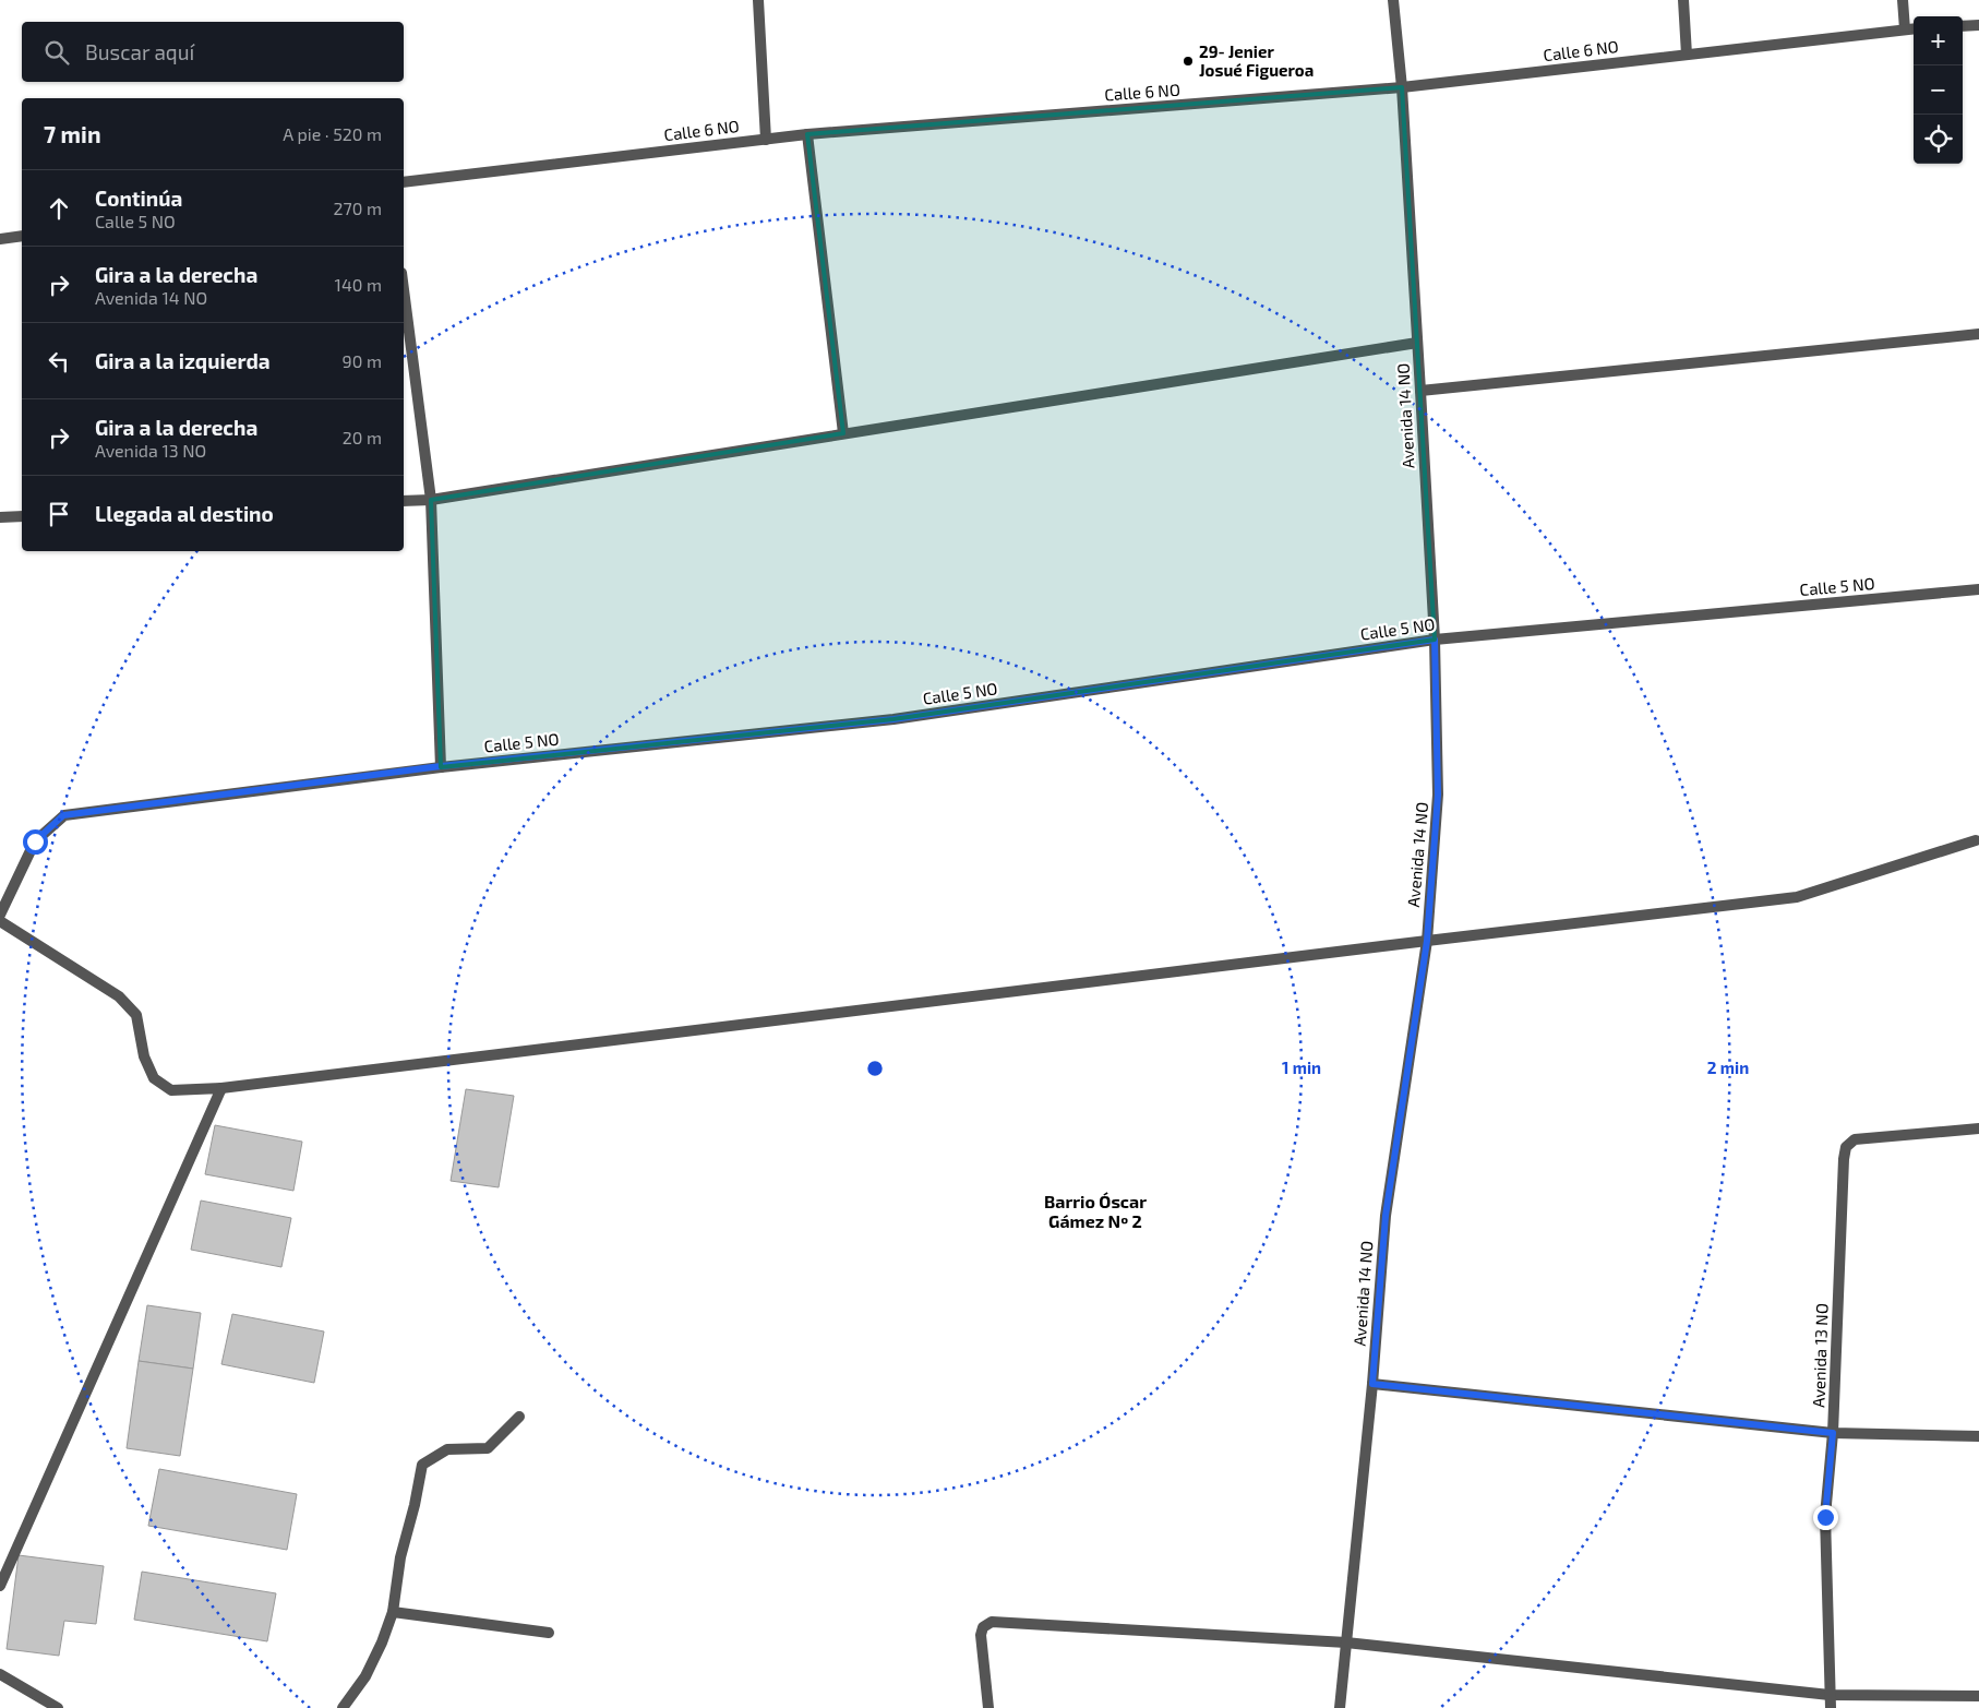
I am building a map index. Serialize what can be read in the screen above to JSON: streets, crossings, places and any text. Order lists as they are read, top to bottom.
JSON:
{
  "streets": {
    "street": [
      "Calle 6 NO",
      "Avenida 14 NO",
      "Calle 5 NO",
      "Avenida 13 NO"
    ]
  },
  "crossings": [
    ["Calle 6 NO", "Avenida 14 NO"],
    ["Avenida 14 NO", "Calle 5 NO"]
  ],
  "districts": ["Barrio Óscar Gámez Nº 2"],
  "places": ["29- Jenier Josué Figueroa"],
  "page": {
    "map_buttons": ["+", "−"],
    "search": "Buscar aquí",
    "heading": ["7 min", "A pie · 520 m"],
    "list": [
      ["Continúa", "Calle 5 NO", "270 m"],
      ["Gira a la derecha", "Avenida 14 NO", "140 m"],
      ["Gira a la izquierda", "90 m"],
      ["Gira a la derecha", "Avenida 13 NO", "20 m"],
      "Llegada al destino"
    ]
  },
  "rings": ["1 min", "2 min"]
}
